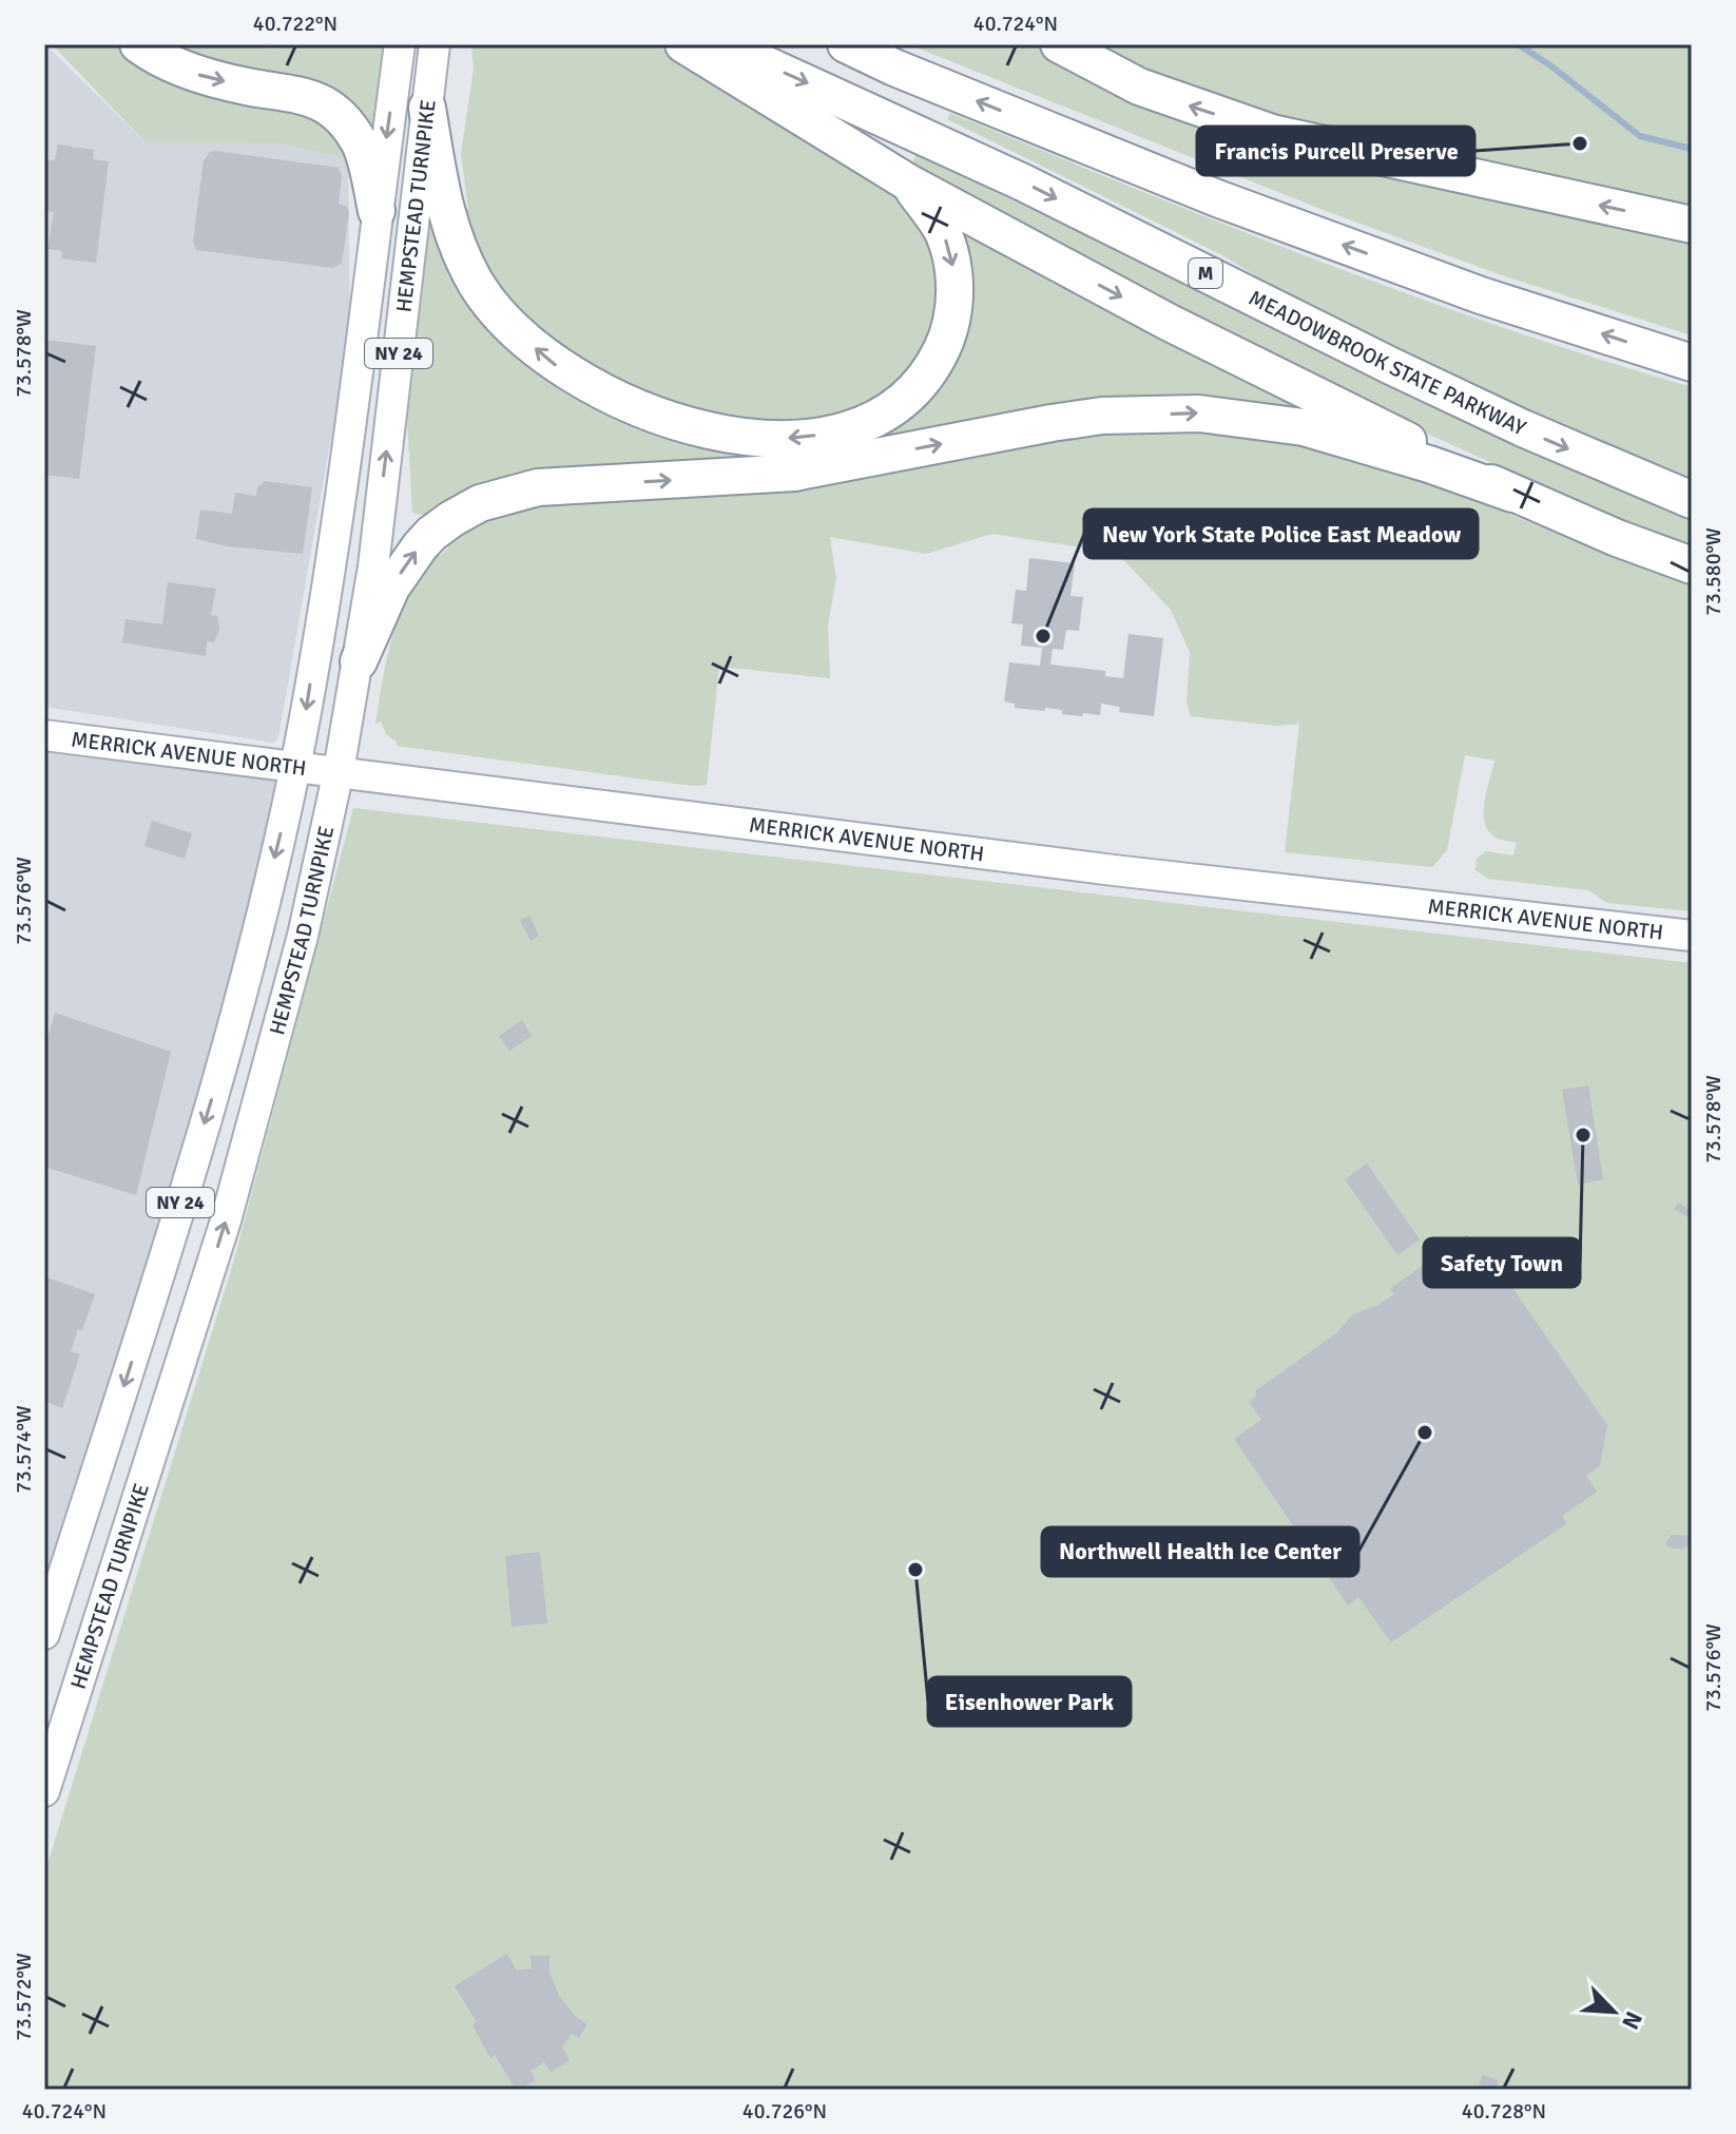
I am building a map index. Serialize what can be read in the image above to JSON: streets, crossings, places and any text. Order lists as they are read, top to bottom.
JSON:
{
  "streets": {
    "highway": ["M", "MEADOWBROOK STATE PARKWAY"],
    "main road": ["HEMPSTEAD TURNPIKE", "NY 24", "MERRICK AVENUE NORTH"]
  },
  "crossings": [
    ["HEMPSTEAD TURNPIKE", "MERRICK AVENUE NORTH"]
  ],
  "places": [
    "Francis Purcell Preserve",
    "New York State Police East Meadow",
    "Safety Town",
    "Northwell Health Ice Center",
    "Eisenhower Park"
  ],
  "north": "bottom right",
  "coordinates": [
    "40.722°N",
    "40.724°N",
    "73.578°W",
    "73.580°W",
    "73.576°W",
    "73.574°W",
    "73.572°W",
    "40.726°N",
    "40.728°N"
  ]
}
